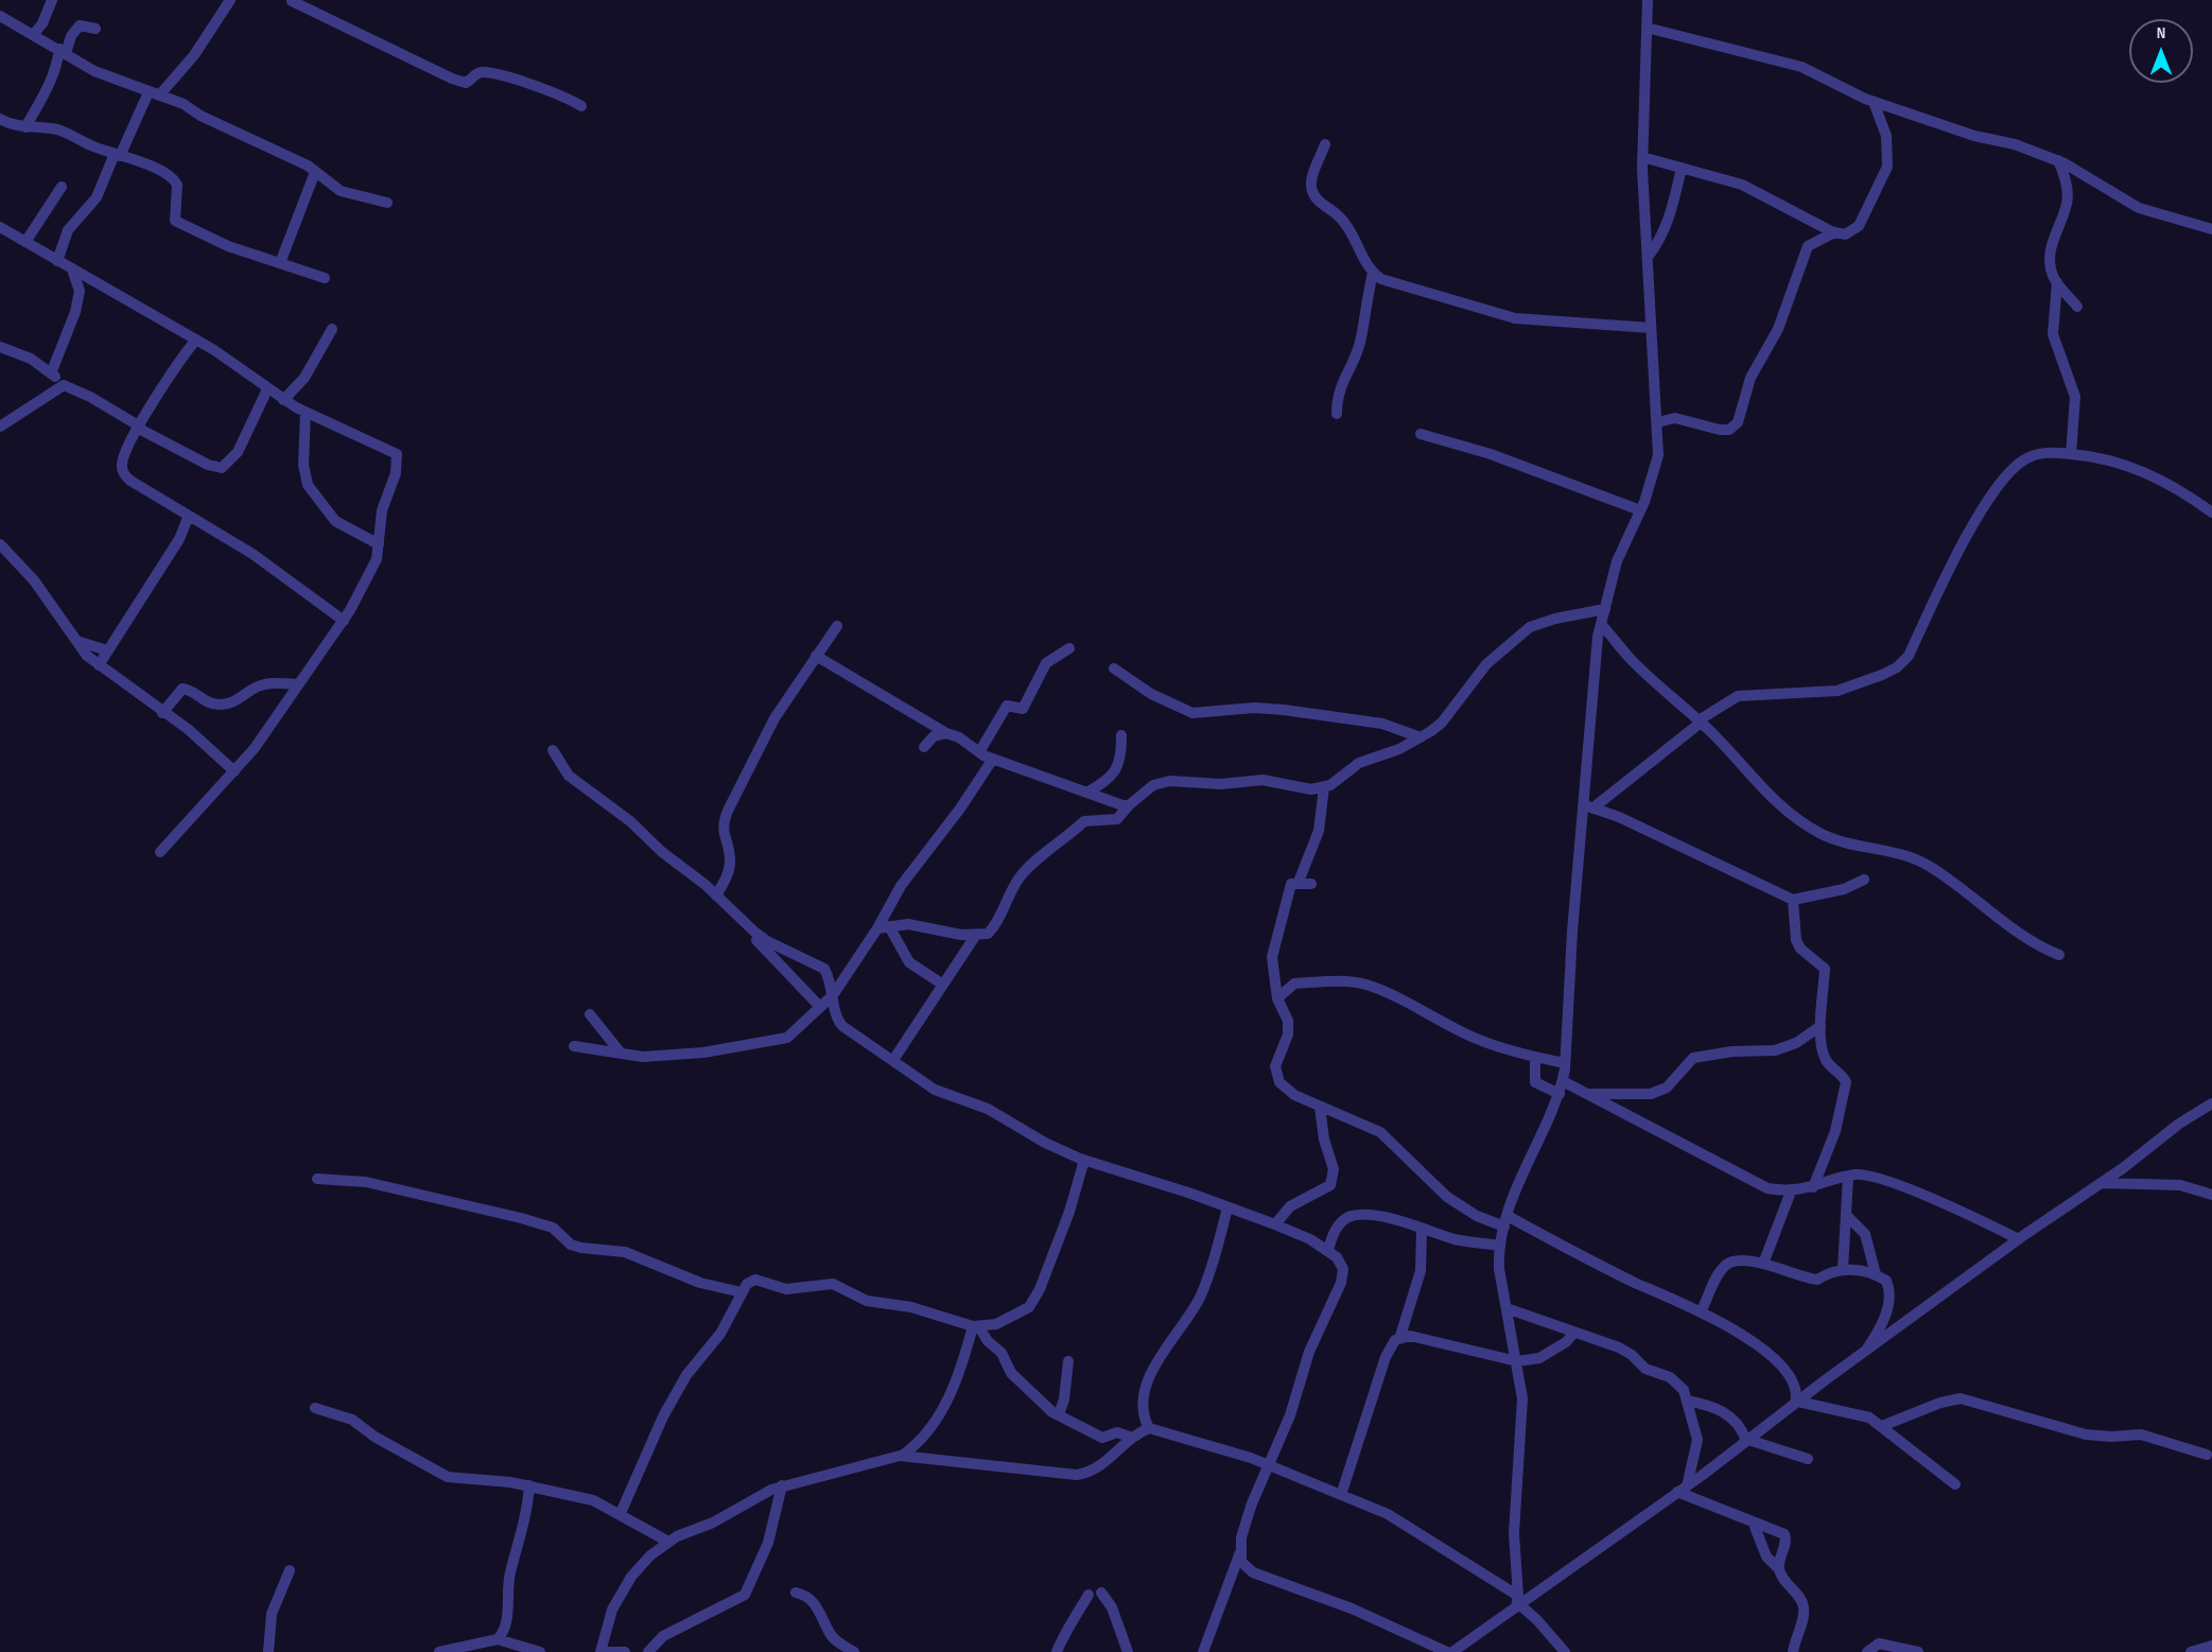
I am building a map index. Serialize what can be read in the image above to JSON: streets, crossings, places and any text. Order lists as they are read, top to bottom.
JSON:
{
  "north": "top"
}
